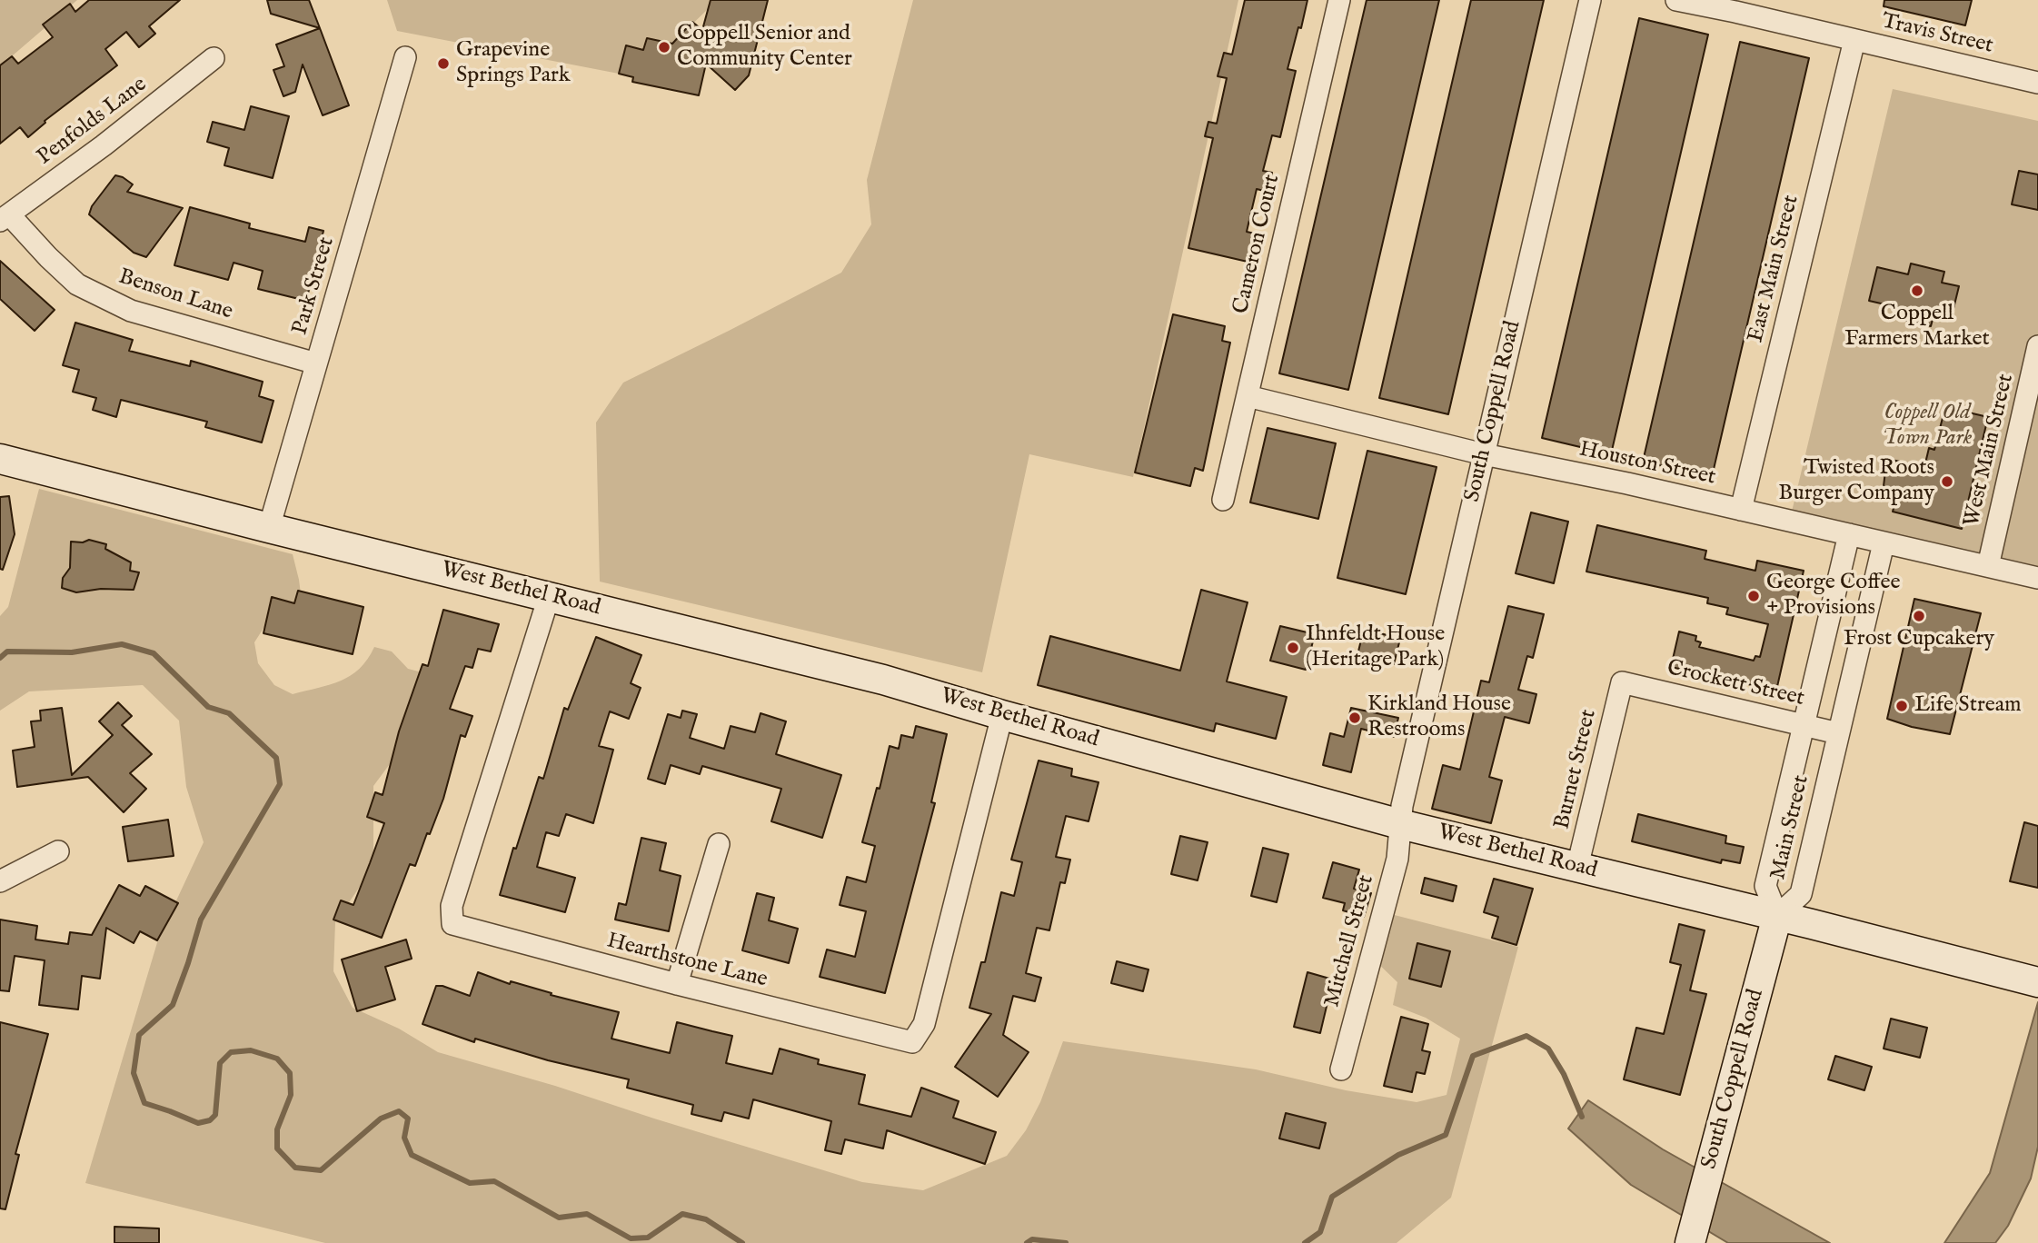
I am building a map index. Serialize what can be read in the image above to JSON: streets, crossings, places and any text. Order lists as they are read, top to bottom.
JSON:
{
  "streets": {
    "main road": ["South Coppell Road", "West Bethel Road"],
    "street": [
      "Travis Street",
      "Penfolds Lane",
      "Cameron Court",
      "East Main Street",
      "Park Street",
      "Benson Lane",
      "West Main Street",
      "Houston Street",
      "Crockett Street",
      "Burnet Street",
      "Main Street",
      "Mitchell Street",
      "Hearthstone Lane"
    ]
  },
  "crossings": [
    ["Travis Street", "East Main Street"],
    ["Penfolds Lane", "Benson Lane"],
    ["Cameron Court", "Houston Street"],
    ["East Main Street", "Houston Street"],
    ["Park Street", "Benson Lane"],
    ["Park Street", "West Bethel Road"],
    ["South Coppell Road", "Houston Street"],
    ["South Coppell Road", "West Bethel Road"],
    ["South Coppell Road", "Main Street"],
    ["South Coppell Road", "Mitchell Street"],
    ["West Main Street", "Houston Street"],
    ["Houston Street", "Main Street"],
    ["West Bethel Road", "Burnet Street"],
    ["West Bethel Road", "Main Street"],
    ["West Bethel Road", "Mitchell Street"],
    ["West Bethel Road", "Hearthstone Lane"],
    ["Crockett Street", "Burnet Street"],
    ["Crockett Street", "Main Street"]
  ],
  "parks": ["Coppell Old Town Park"],
  "places": [
    "Coppell Senior and Community Center",
    "Grapevine Springs Park",
    "Coppell Farmers Market",
    "Twisted Roots Burger Company",
    "George Coffee + Provisions",
    "Frost Cupcakery",
    "Ihnfeldt House (Heritage Park)",
    "Life Stream",
    "Kirkland House Restrooms"
  ]
}
